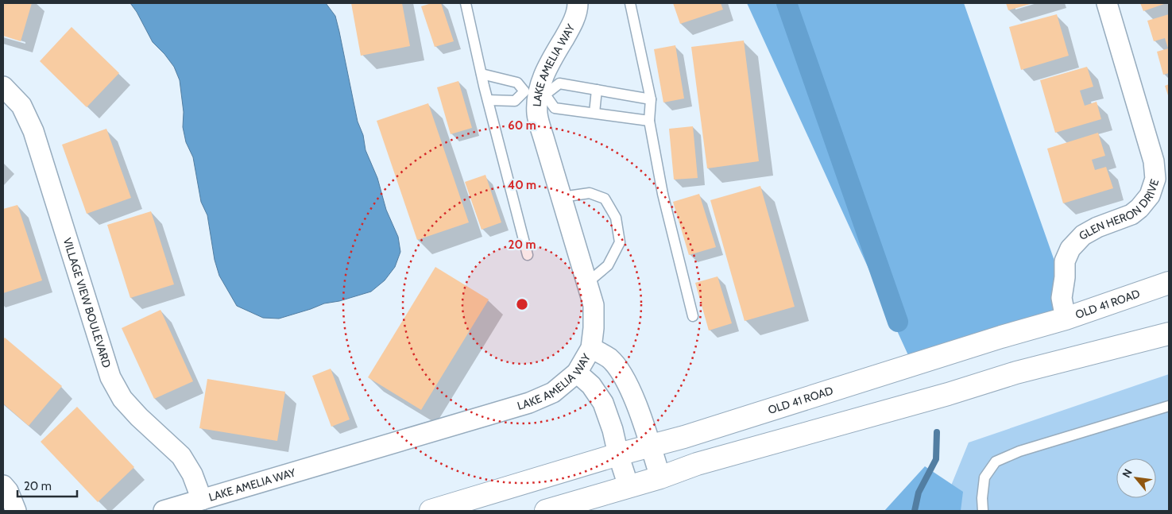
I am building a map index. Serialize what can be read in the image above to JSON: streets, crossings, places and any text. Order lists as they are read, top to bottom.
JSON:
{
  "streets": {
    "street": [
      "LAKE AMELIA WAY",
      "GLEN HERON DRIVE",
      "VILLAGE VIEW BOULEVARD",
      "OLD 41 ROAD"
    ]
  },
  "crossings": [
    ["LAKE AMELIA WAY", "VILLAGE VIEW BOULEVARD"],
    ["GLEN HERON DRIVE", "OLD 41 ROAD"]
  ],
  "scale_bar": "20 m",
  "north": "top left",
  "rings": ["60 m", "40 m", "20 m"]
}
